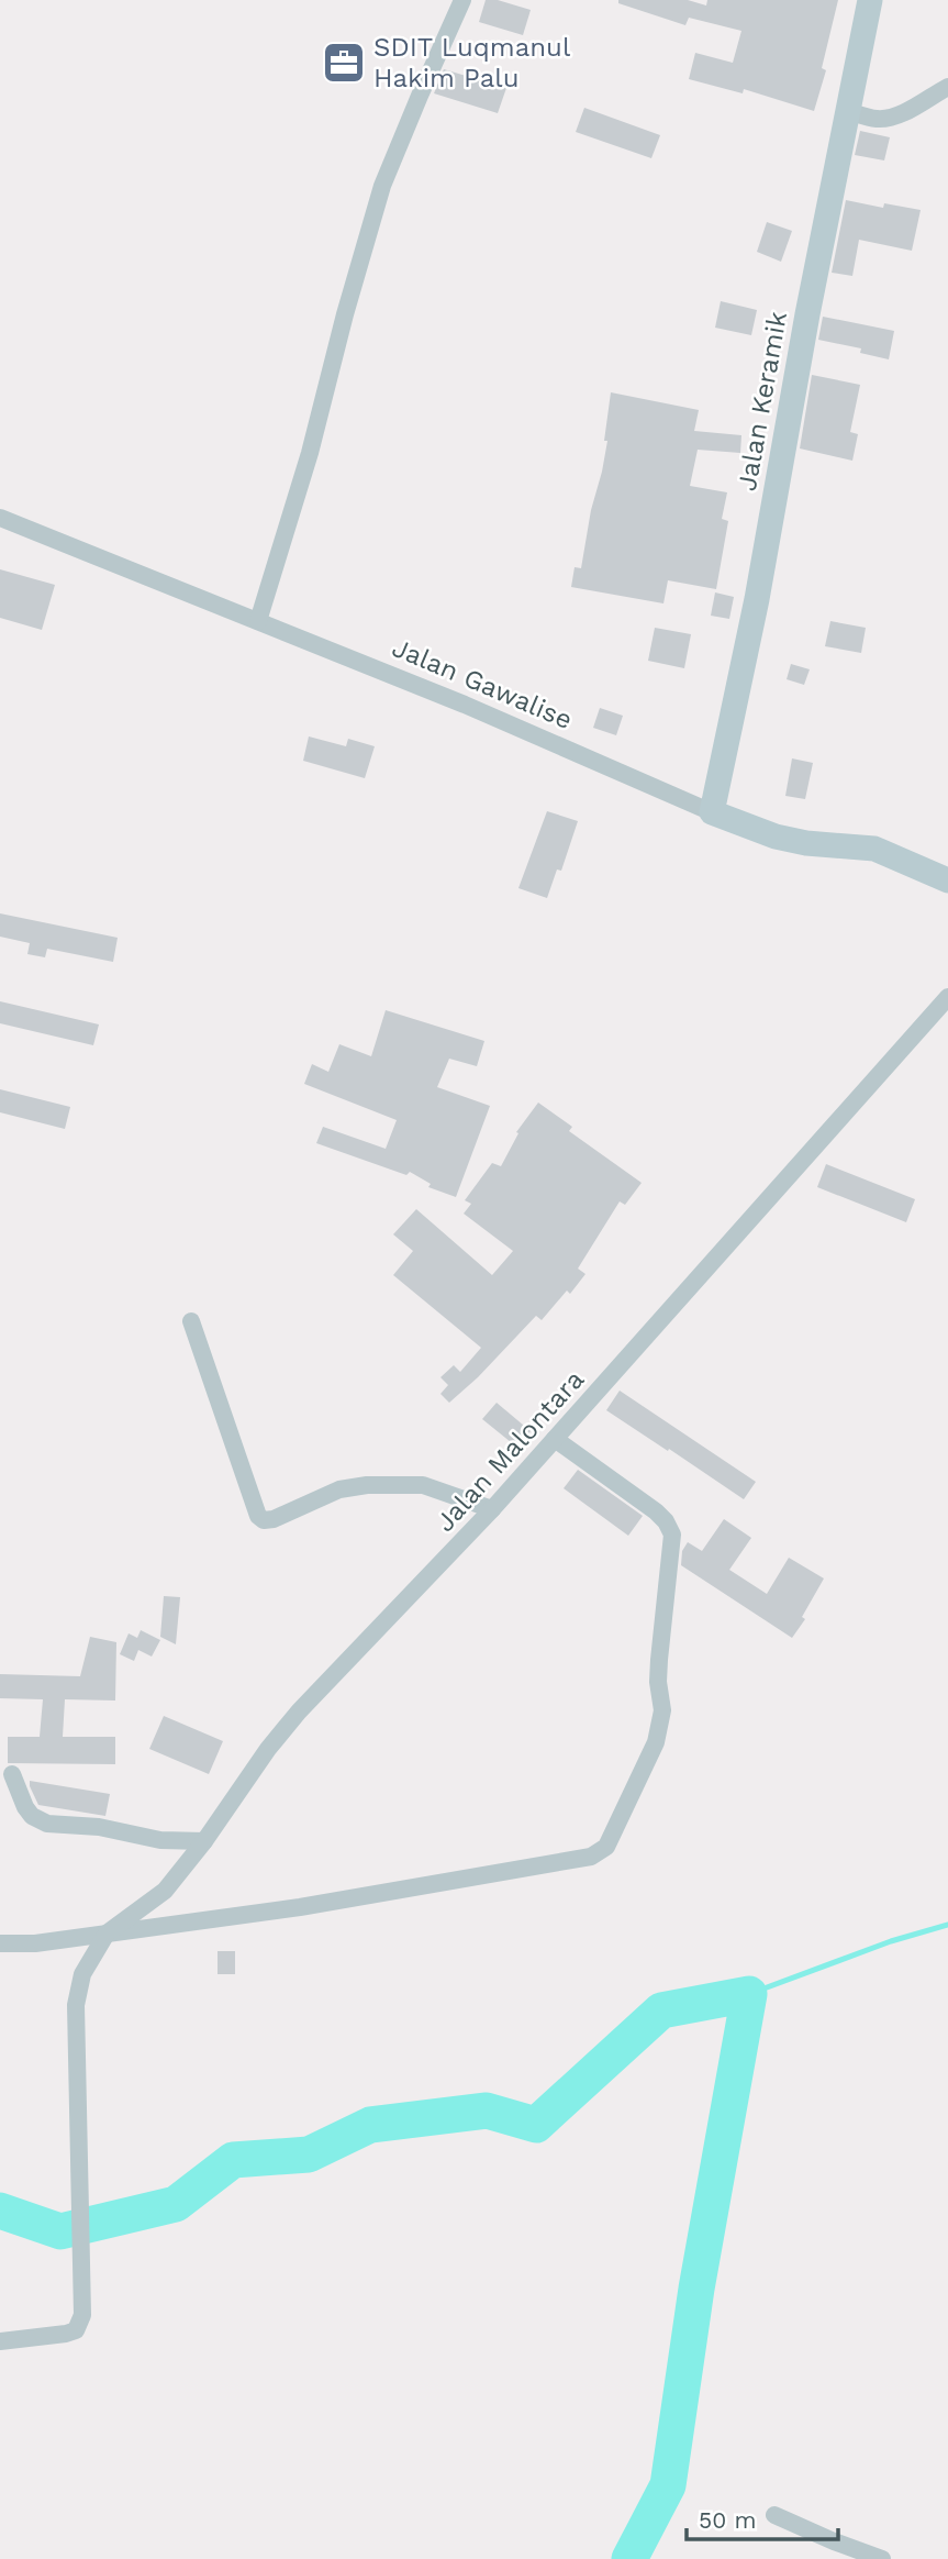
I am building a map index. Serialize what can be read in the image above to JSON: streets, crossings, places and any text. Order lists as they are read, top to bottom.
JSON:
{
  "streets": {
    "street": ["Jalan Keramik", "Jalan Gawalise", "Jalan Malontara"]
  },
  "crossings": [
    ["Jalan Keramik", "Jalan Gawalise"]
  ],
  "places": {
    "office": ["SDIT Luqmanul Hakim Palu"]
  },
  "scale_bar": "50 m"
}
